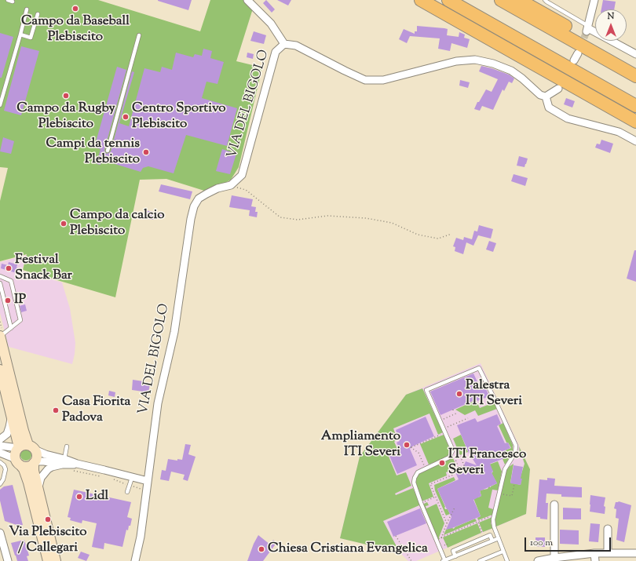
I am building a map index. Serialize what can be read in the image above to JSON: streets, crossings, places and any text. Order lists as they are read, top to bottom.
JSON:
{
  "streets": {
    "street": ["VIA DEL BIGOLO"]
  },
  "places": [
    "Campo da Baseball Plebiscito",
    "Campo da Rugby Plebiscito",
    "Centro Sportivo Plebiscito",
    "Campi da tennis Plebiscito",
    "Campo da calcio Plebiscito",
    "Festival Snack Bar",
    "IP",
    "Palestra ITI Severi",
    "Casa Fiorita Padova",
    "Ampliamento ITI Severi",
    "ITI Francesco Severi",
    "Lidl",
    "Via Plebiscito / Callegari",
    "Chiesa Cristiana Evangelica"
  ],
  "scale_bar": "100 m",
  "north": "top"
}
